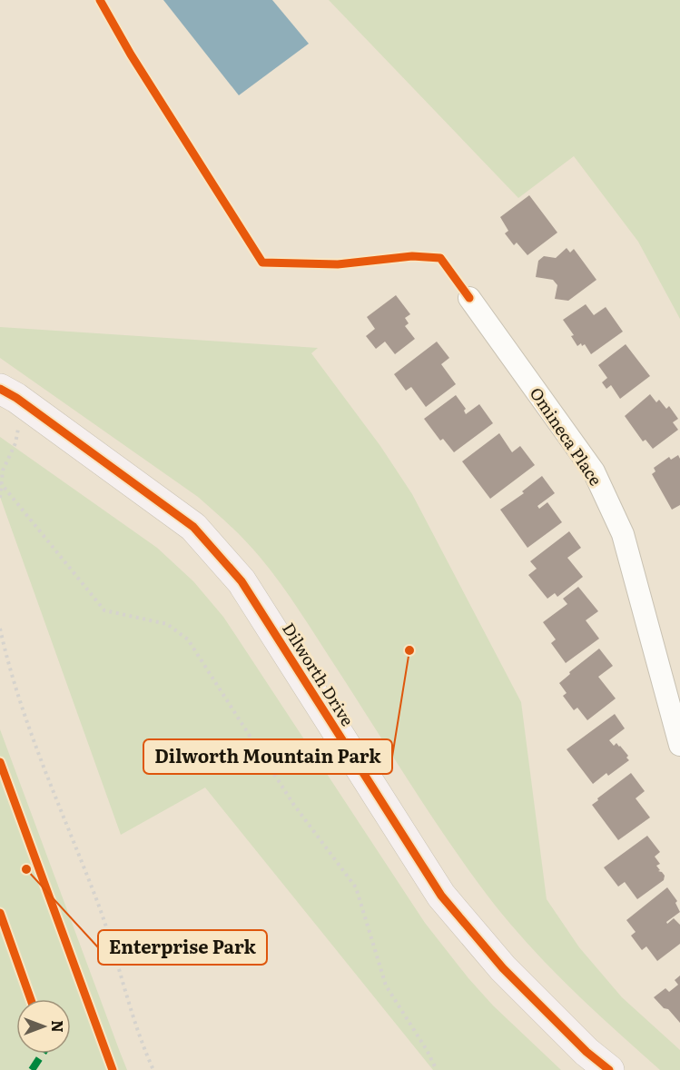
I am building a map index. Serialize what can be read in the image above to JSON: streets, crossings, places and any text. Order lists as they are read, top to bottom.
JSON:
{
  "streets": {
    "street": ["Omineca Place", "Dilworth Drive"]
  },
  "places": ["Dilworth Mountain Park", "Enterprise Park"],
  "north": "right"
}
